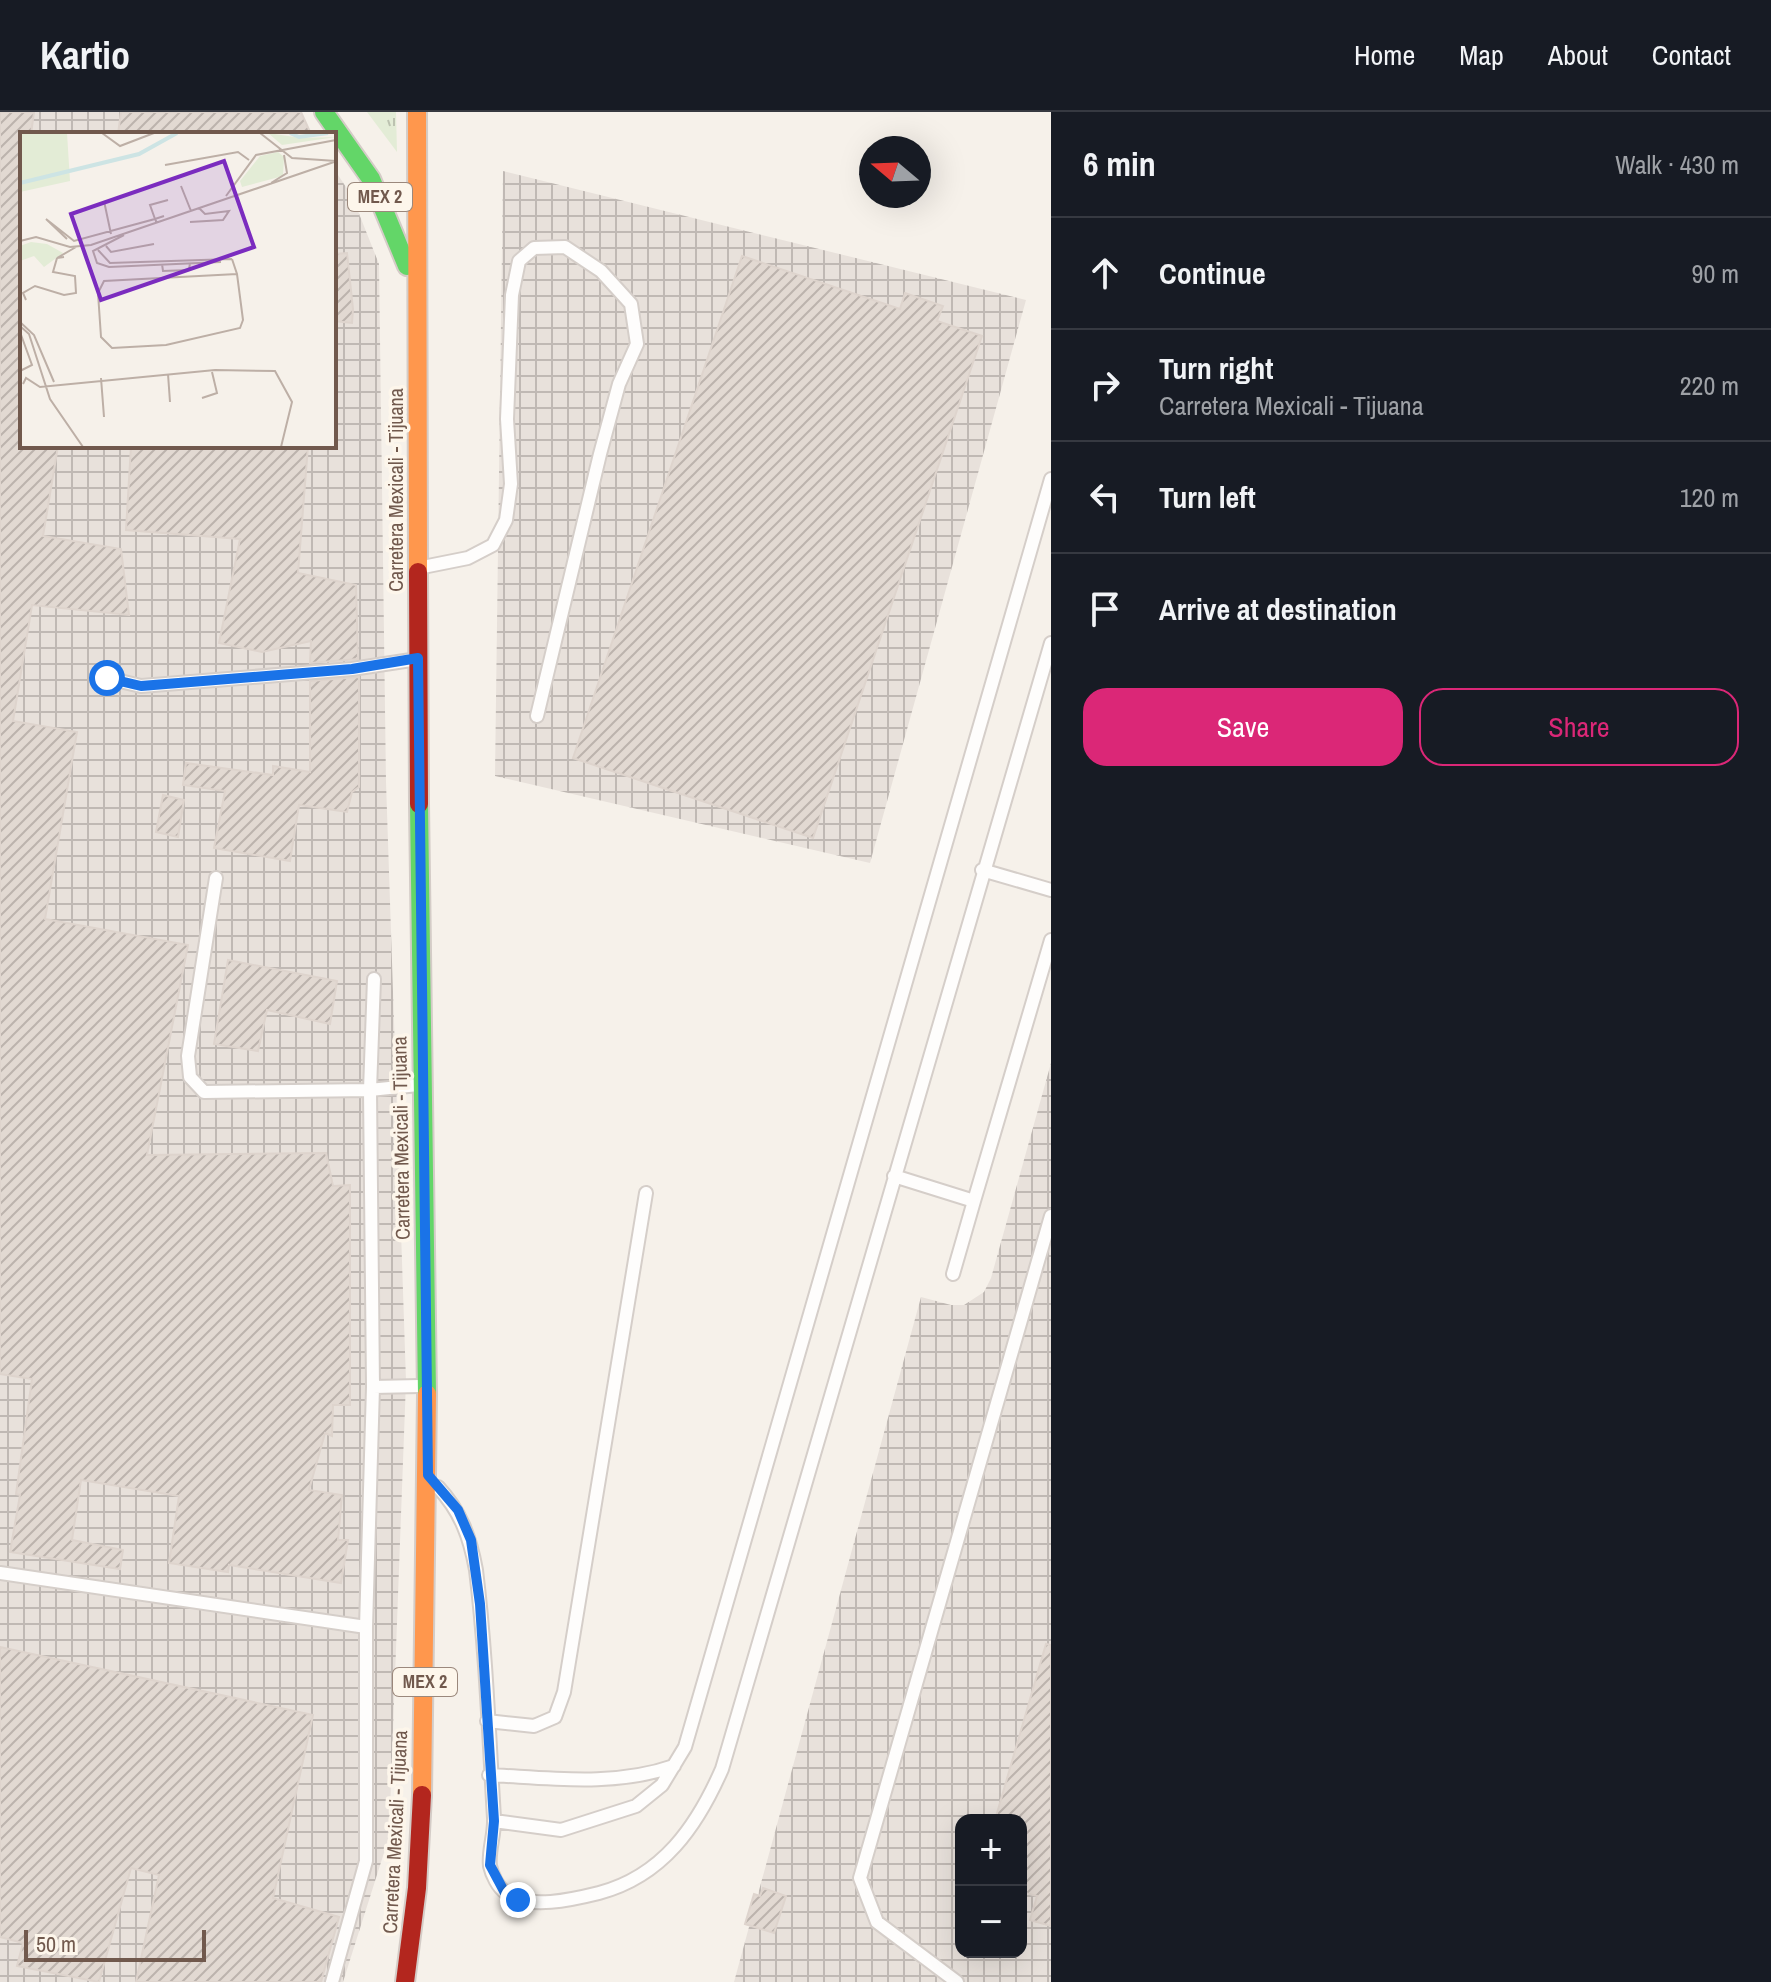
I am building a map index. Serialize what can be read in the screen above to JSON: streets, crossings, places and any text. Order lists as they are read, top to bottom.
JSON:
{
  "streets": {
    "main road": ["MEX 2", "Carretera Mexicali - Tijuana"]
  },
  "scale_bar": "50 m",
  "north": "left",
  "page": {
    "header": "Kartio",
    "nav": [
      "Home",
      "Map",
      "About",
      "Contact"
    ],
    "heading": ["6 min", "Walk · 430 m"],
    "list": [
      ["Continue", "90 m"],
      ["Turn right", "Carretera Mexicali - Tijuana", "220 m"],
      ["Turn left", "120 m"],
      "Arrive at destination"
    ],
    "buttons": ["Save", "Share"],
    "map_buttons": ["+", "−"],
    "scale": "50 m"
  }
}
